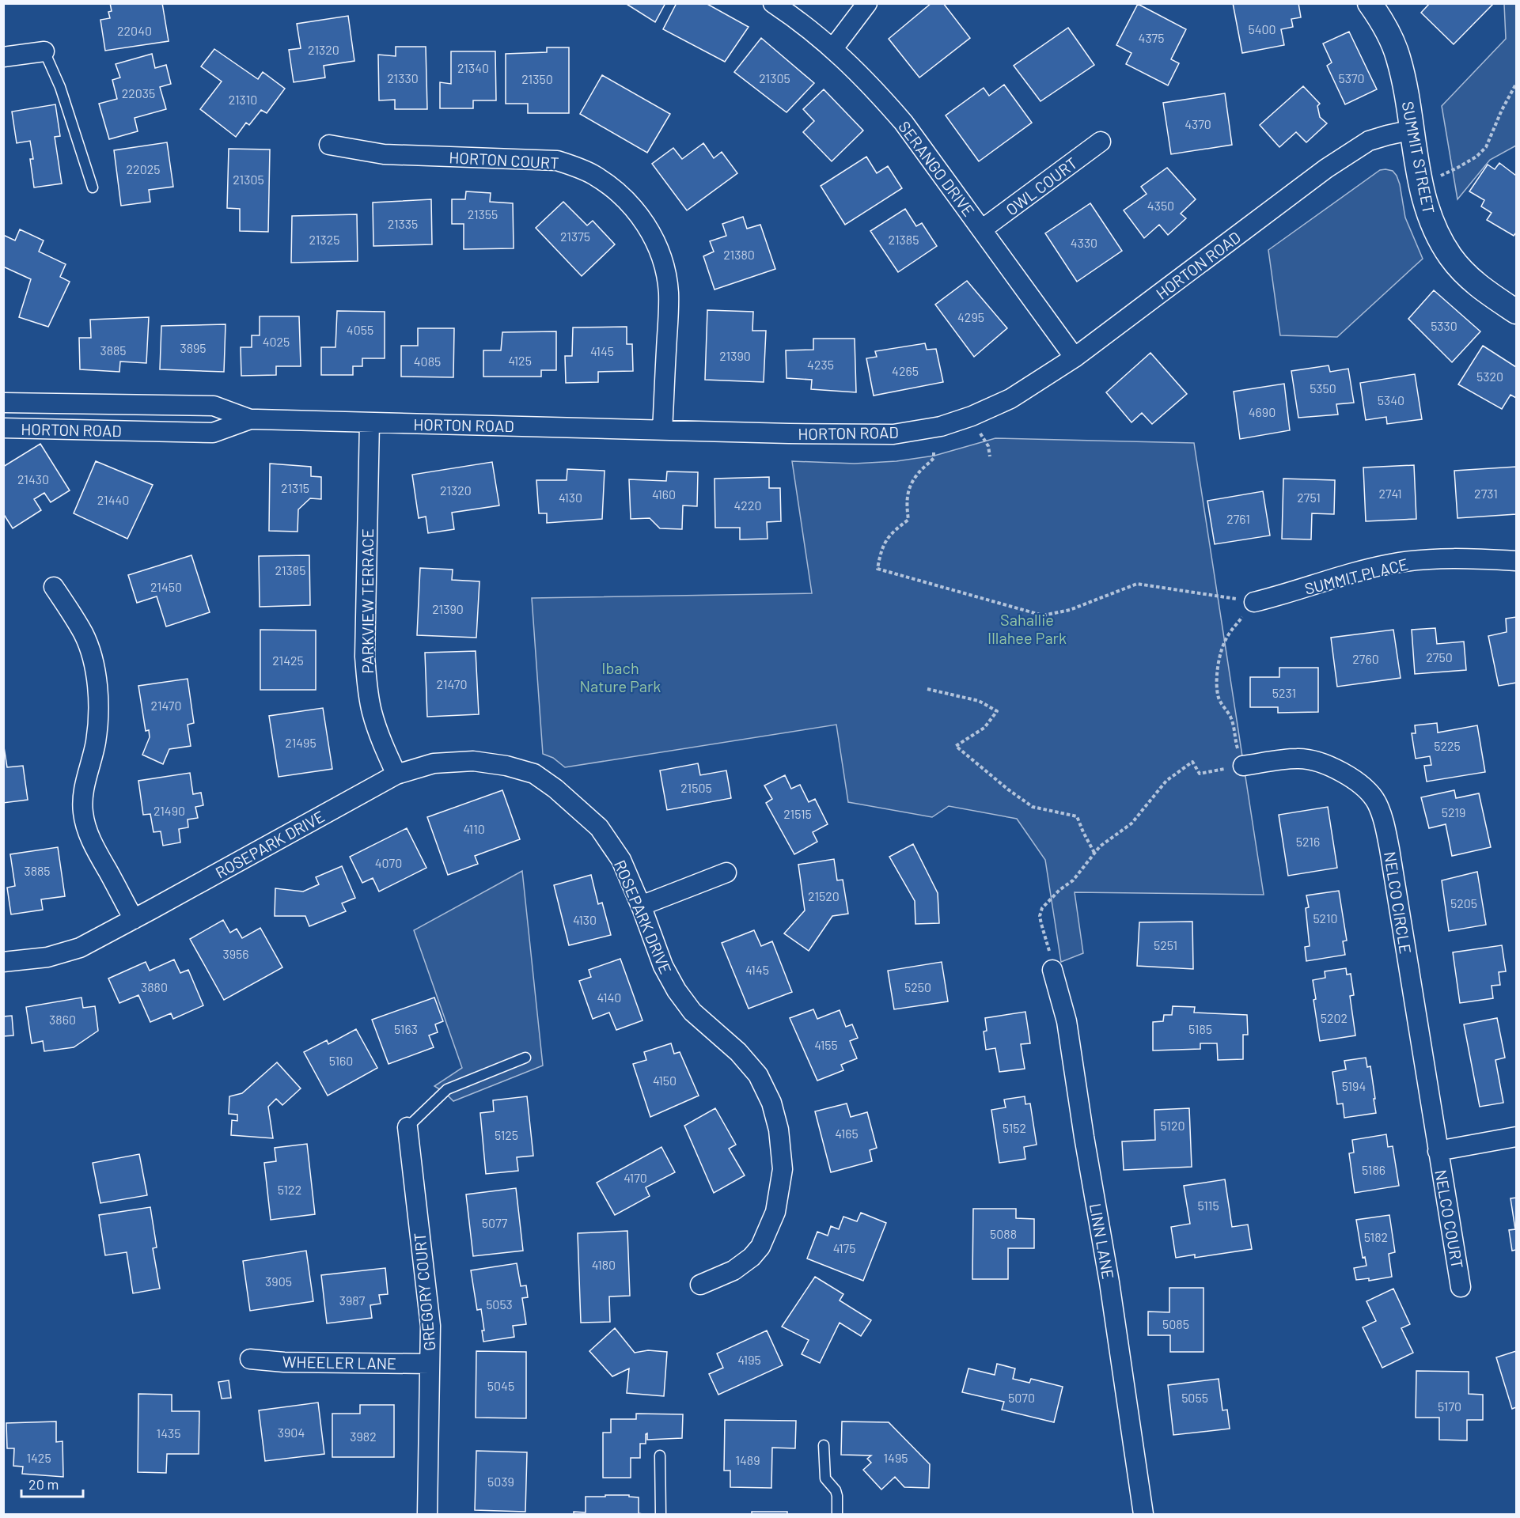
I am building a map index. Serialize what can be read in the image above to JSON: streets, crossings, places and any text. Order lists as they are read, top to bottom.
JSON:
{
  "streets": {
    "street": [
      "SUMMIT STREET",
      "HORTON COURT",
      "SERANGO DRIVE",
      "OWL COURT",
      "HORTON ROAD",
      "SUMMIT PLACE",
      "PARKVIEW TERRACE",
      "ROSEPARK DRIVE",
      "NELCO CIRCLE",
      "NELCO COURT",
      "LINN LANE",
      "GREGORY COURT",
      "WHEELER LANE"
    ]
  },
  "crossings": [
    ["SUMMIT STREET", "HORTON ROAD"],
    ["HORTON COURT", "HORTON ROAD"],
    ["SERANGO DRIVE", "OWL COURT"],
    ["SERANGO DRIVE", "HORTON ROAD"],
    ["HORTON ROAD", "PARKVIEW TERRACE"],
    ["PARKVIEW TERRACE", "ROSEPARK DRIVE"],
    ["NELCO CIRCLE", "NELCO COURT"],
    ["GREGORY COURT", "WHEELER LANE"]
  ],
  "parks": ["Sahallie Illahee Park", "Ibach Nature Park"],
  "house_numbers": [
    "5400",
    "22040",
    "4375",
    "21320",
    "21340",
    "21330",
    "21305",
    "5370",
    "21350",
    "22035",
    "21310",
    "4370",
    "22025",
    "21305",
    "4350",
    "21355",
    "21335",
    "21375",
    "21325",
    "21385",
    "4330",
    "21380",
    "4295",
    "5330",
    "4055",
    "4025",
    "3895",
    "3885",
    "4145",
    "21390",
    "4125",
    "4085",
    "4235",
    "4265",
    "5320",
    "5350",
    "5340",
    "4690",
    "21430",
    "21315",
    "21320",
    "2741",
    "2731",
    "4160",
    "4130",
    "2751",
    "21440",
    "4220",
    "2761",
    "21385",
    "21450",
    "21390",
    "2750",
    "2760",
    "21425",
    "21470",
    "5231",
    "21470",
    "21495",
    "5225",
    "21505",
    "21490",
    "5219",
    "21515",
    "4110",
    "5216",
    "4070",
    "3885",
    "21520",
    "5205",
    "5210",
    "4130",
    "5251",
    "3956",
    "4145",
    "3880",
    "5250",
    "4140",
    "5202",
    "3860",
    "5163",
    "5185",
    "4155",
    "5160",
    "4150",
    "5194",
    "5120",
    "5152",
    "4165",
    "5125",
    "5186",
    "4170",
    "5122",
    "5115",
    "5077",
    "5088",
    "5182",
    "4175",
    "4180",
    "3905",
    "3987",
    "5053",
    "5085",
    "4195",
    "5045",
    "5070",
    "5055",
    "5170",
    "3904",
    "1435",
    "3982",
    "1425",
    "1495",
    "1489",
    "5039"
  ],
  "scale_bar": "20 m"
}
